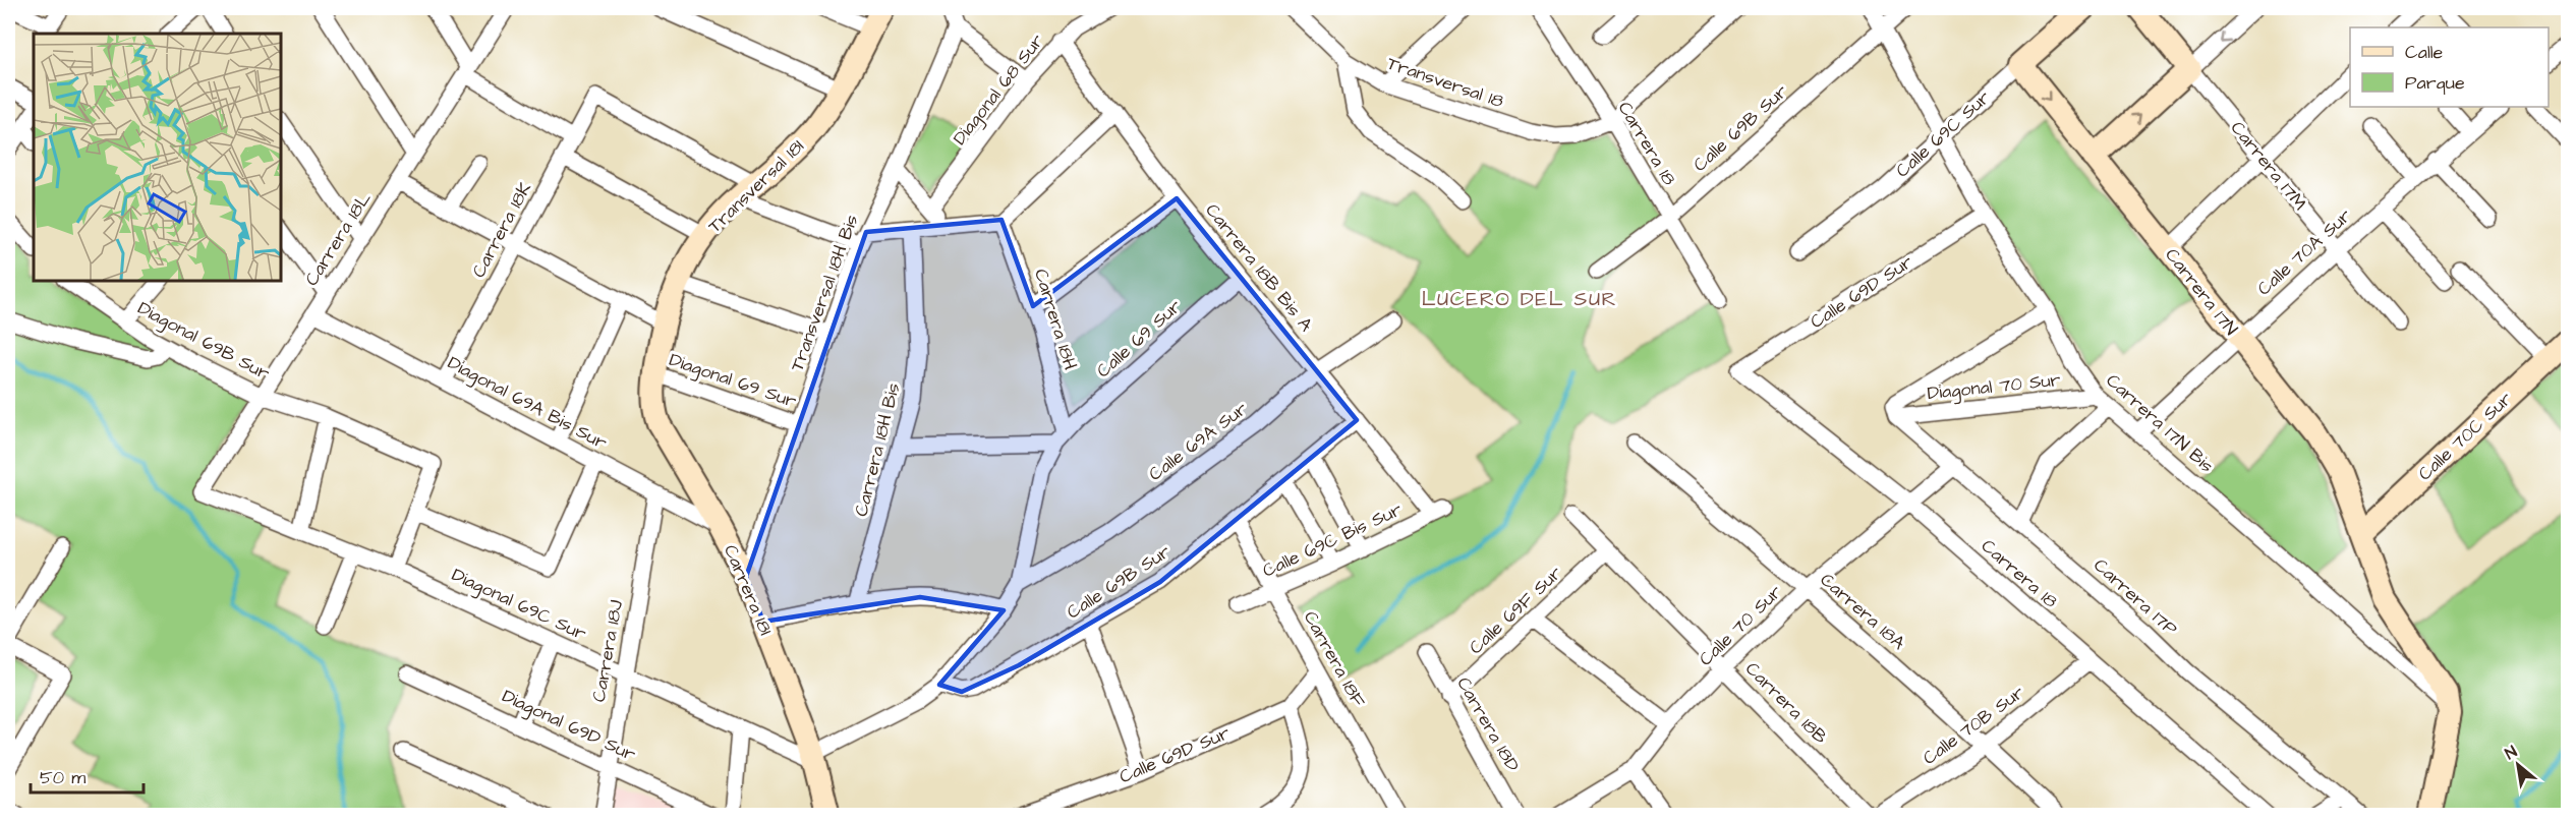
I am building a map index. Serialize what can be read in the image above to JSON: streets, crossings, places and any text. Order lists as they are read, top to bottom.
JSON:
{
  "streets": {
    "street": [
      "Transversal 18",
      "Diagonal 68 Sur",
      "Calle 69B Sur",
      "Calle 69C Sur",
      "Carrera 18",
      "Carrera 17M",
      "Transversal 18I",
      "Carrera 18K",
      "Carrera 18L",
      "Calle 70A Sur",
      "Carrera 18B Bis A",
      "Calle 69D Sur",
      "Carrera 17N",
      "Transversal 18H Bis",
      "Carrera 18H",
      "Calle 69 Sur",
      "Diagonal 69B Sur",
      "Diagonal 69 Sur",
      "Diagonal 70 Sur",
      "Diagonal 69A Bis Sur",
      "Carrera 17N Bis",
      "Calle 70C Sur",
      "Calle 69A Sur",
      "Carrera 18H Bis",
      "Calle 69C Bis Sur",
      "Carrera 18I",
      "Carrera 17P",
      "Diagonal 69C Sur",
      "Calle 69F Sur",
      "Carrera 18A",
      "Calle 70 Sur",
      "Carrera 18J",
      "Carrera 18F",
      "Carrera 18B",
      "Carrera 18D",
      "Diagonal 69D Sur",
      "Calle 70B Sur"
    ]
  },
  "crossings": [
    ["Transversal 18", "Carrera 18"],
    ["Diagonal 68 Sur", "Carrera 18B Bis A"],
    ["Calle 69B Sur", "Carrera 18"],
    ["Calle 69B Sur", "Carrera 18B Bis A"],
    ["Calle 69B Sur", "Carrera 17N Bis"],
    ["Calle 69B Sur", "Carrera 18F"],
    ["Calle 69C Sur", "Carrera 17N"],
    ["Calle 69C Sur", "Carrera 17N Bis"],
    ["Carrera 18", "Calle 69D Sur"],
    ["Carrera 18", "Calle 70 Sur"],
    ["Carrera 18", "Calle 70B Sur"],
    ["Carrera 17M", "Calle 70A Sur"],
    ["Transversal 18I", "Carrera 18K"],
    ["Transversal 18I", "Diagonal 69 Sur"],
    ["Transversal 18I", "Carrera 18I"],
    ["Carrera 18K", "Diagonal 69A Bis Sur"],
    ["Carrera 18L", "Diagonal 69B Sur"],
    ["Carrera 18L", "Diagonal 69A Bis Sur"],
    ["Carrera 18L", "Diagonal 69C Sur"],
    ["Calle 70A Sur", "Carrera 17N"],
    ["Calle 70A Sur", "Carrera 17N Bis"],
    ["Carrera 18B Bis A", "Calle 69 Sur"],
    ["Carrera 18B Bis A", "Calle 69A Sur"],
    ["Carrera 18B Bis A", "Calle 69C Bis Sur"],
    ["Calle 69D Sur", "Carrera 17N Bis"],
    ["Calle 69D Sur", "Carrera 18F"],
    ["Carrera 17N", "Carrera 17N Bis"],
    ["Carrera 17N", "Calle 70C Sur"],
    ["Transversal 18H Bis", "Diagonal 69 Sur"],
    ["Transversal 18H Bis", "Carrera 18I"],
    ["Carrera 18H", "Calle 69 Sur"],
    ["Diagonal 69 Sur", "Carrera 18I"],
    ["Diagonal 70 Sur", "Carrera 17N Bis"],
    ["Diagonal 70 Sur", "Carrera 17P"],
    ["Diagonal 69A Bis Sur", "Carrera 18I"],
    ["Diagonal 69A Bis Sur", "Carrera 18J"],
    ["Calle 69C Bis Sur", "Carrera 18F"],
    ["Carrera 18I", "Diagonal 69C Sur"],
    ["Carrera 17P", "Calle 70 Sur"],
    ["Diagonal 69C Sur", "Carrera 18J"],
    ["Calle 69F Sur", "Carrera 18B"],
    ["Calle 69F Sur", "Carrera 18D"],
    ["Carrera 18A", "Calle 70 Sur"],
    ["Carrera 18A", "Calle 70B Sur"],
    ["Calle 70 Sur", "Carrera 18B"],
    ["Carrera 18J", "Diagonal 69D Sur"]
  ],
  "districts": ["LUCERO DEL SUR"],
  "legend": ["Calle", "Parque"],
  "scale_bar": "50 m",
  "north": "top left"
}
